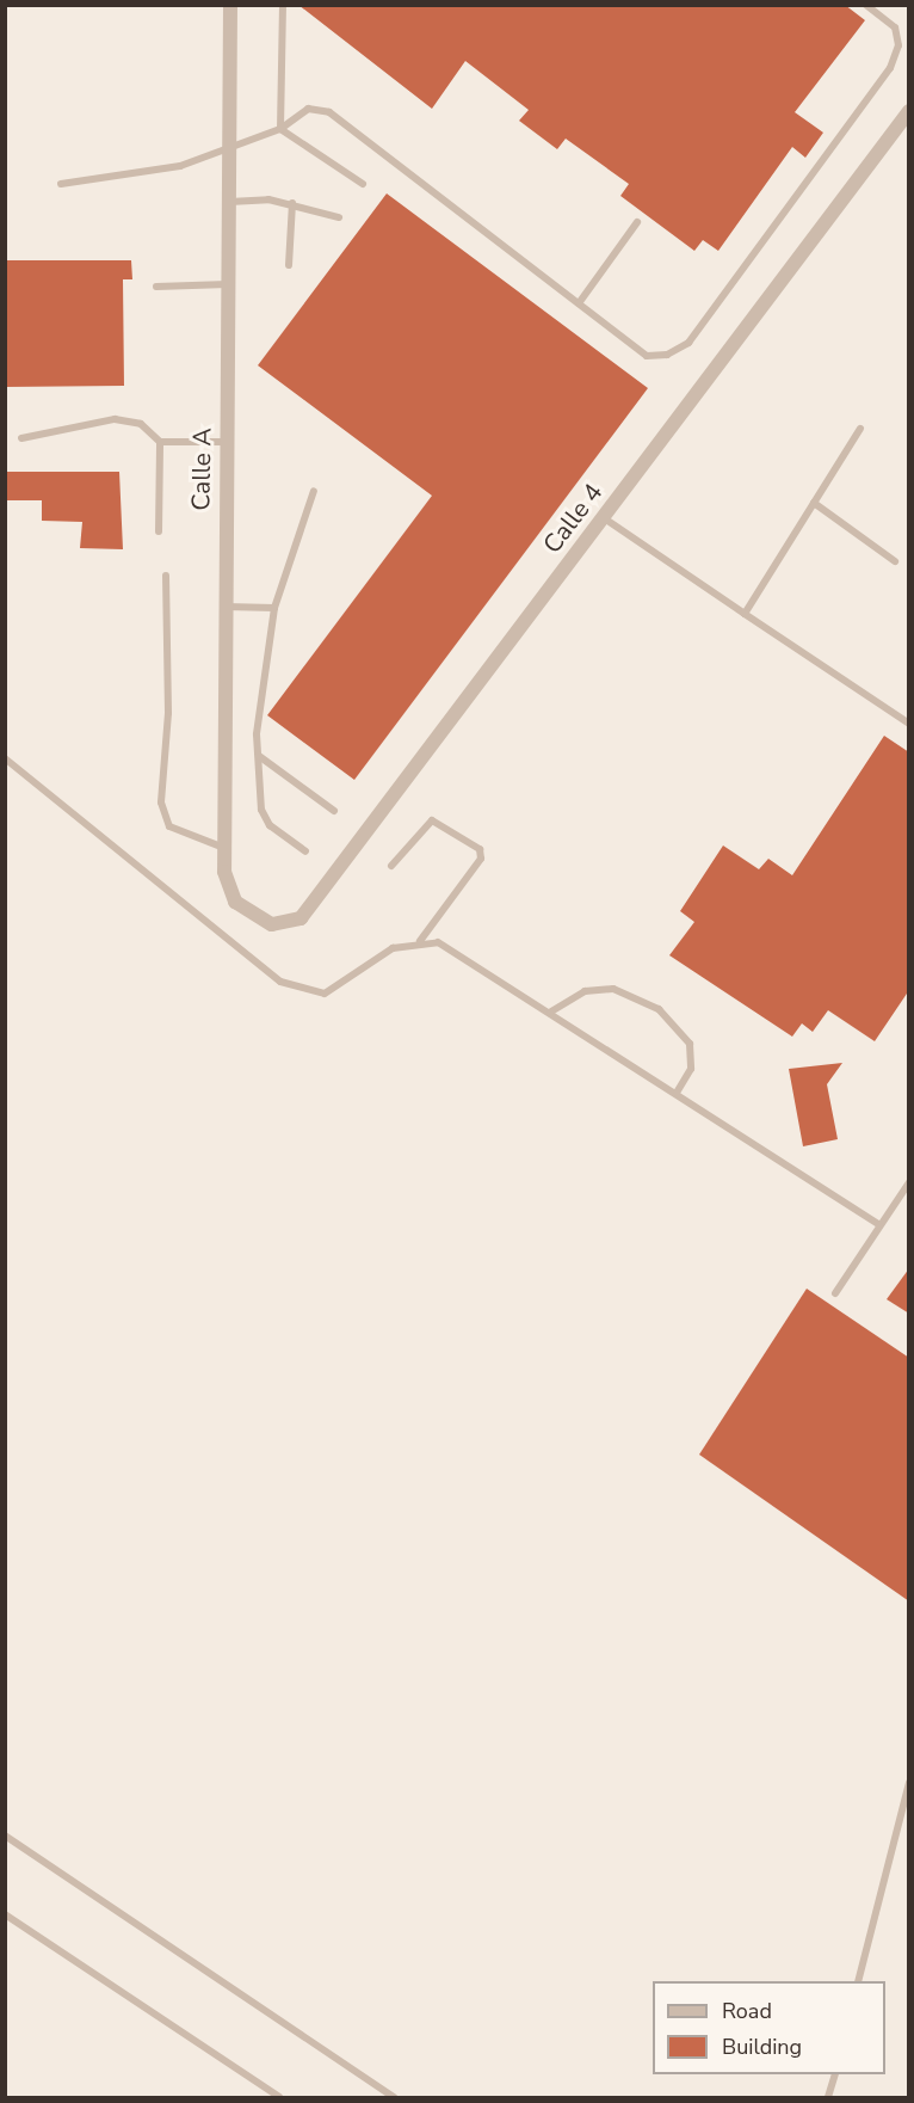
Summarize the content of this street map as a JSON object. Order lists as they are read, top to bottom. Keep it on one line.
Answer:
{"streets":{"street":["Calle A","Calle 4"]},"crossings":[["Calle A","Calle 4"]],"legend":["Road","Building"]}
